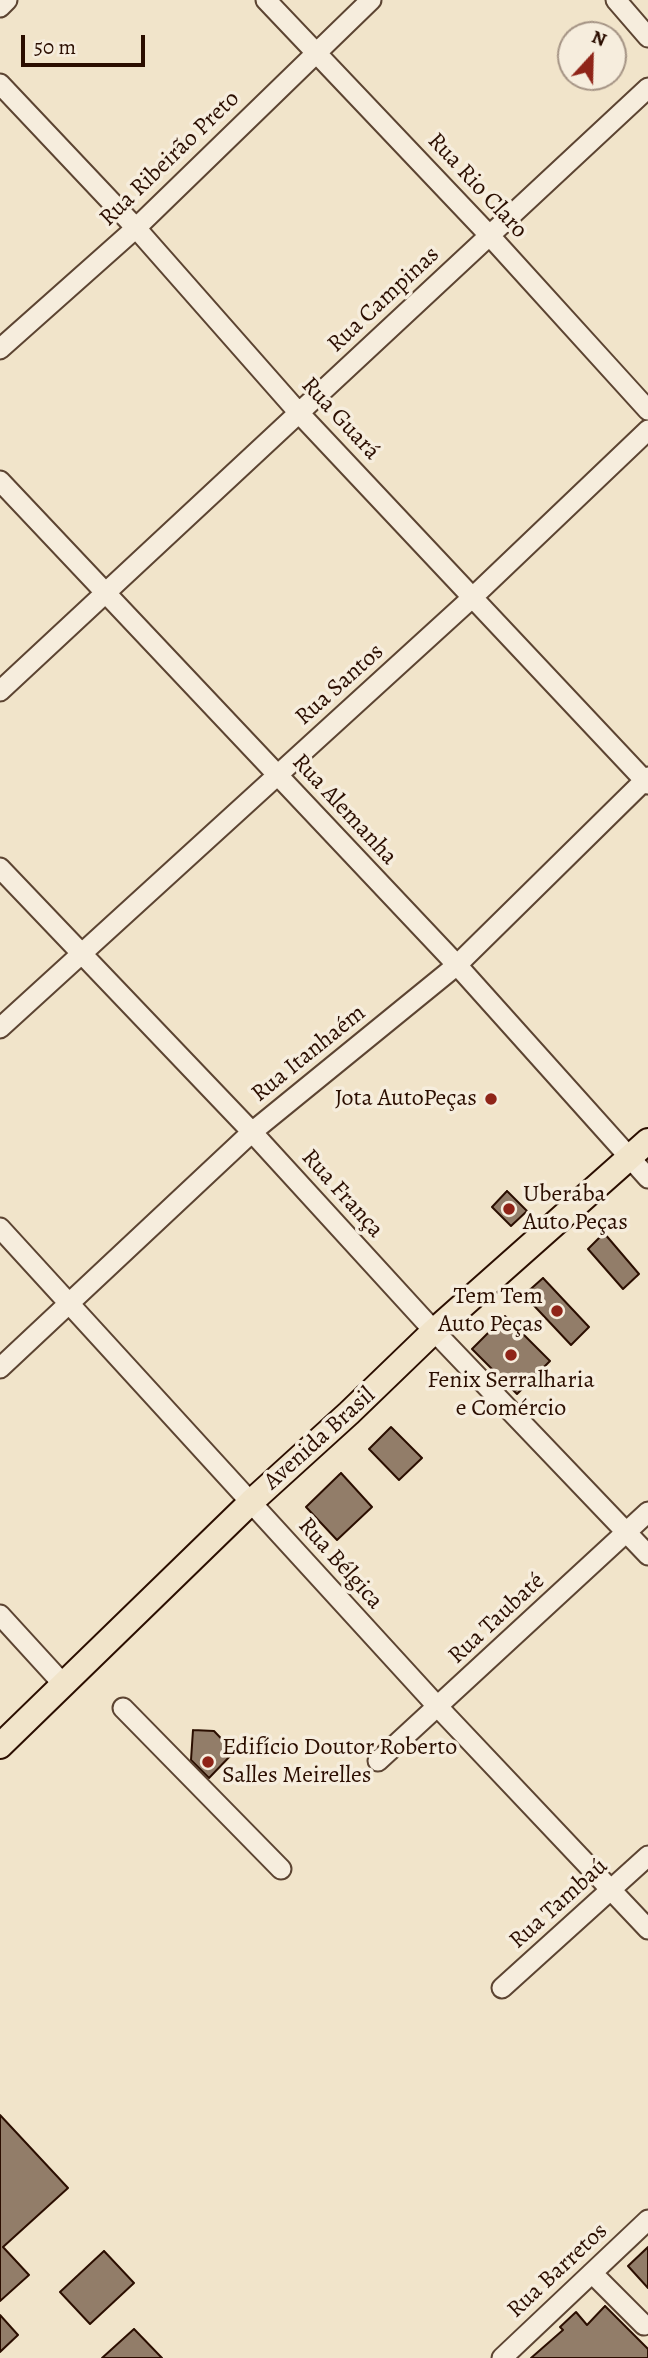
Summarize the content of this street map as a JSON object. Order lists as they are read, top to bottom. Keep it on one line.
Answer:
{"streets":{"main road":["Avenida Brasil"],"street":["Rua Ribeirão Preto","Rua Rio Claro","Rua Campinas","Rua Guará","Rua Santos","Rua Alemanha","Rua Itanhaém","Rua França","Rua Bélgica","Rua Taubaté","Rua Tambaú","Rua Barretos"]},"crossings":[["Rua Ribeirão Preto","Rua Rio Claro"],["Rua Ribeirão Preto","Rua Guará"],["Rua Rio Claro","Rua Campinas"],["Rua Campinas","Rua Guará"],["Rua Campinas","Rua Alemanha"],["Rua Guará","Rua Santos"],["Rua Guará","Rua Itanhaém"],["Rua Santos","Rua Alemanha"],["Rua Santos","Rua França"],["Rua Alemanha","Rua Itanhaém"],["Rua Alemanha","Avenida Brasil"],["Rua Itanhaém","Rua França"],["Rua Itanhaém","Rua Bélgica"],["Rua França","Avenida Brasil"],["Rua França","Rua Taubaté"],["Avenida Brasil","Rua Bélgica"],["Rua Bélgica","Rua Taubaté"],["Rua Bélgica","Rua Tambaú"]],"places":["Jota AutoPeças","Uberaba Auto Peças","Tem Tem Auto Peças","Fenix Serralharia e Comércio","Edifício Doutor Roberto Salles Meirelles"],"scale_bar":"50 m","north":"top"}
